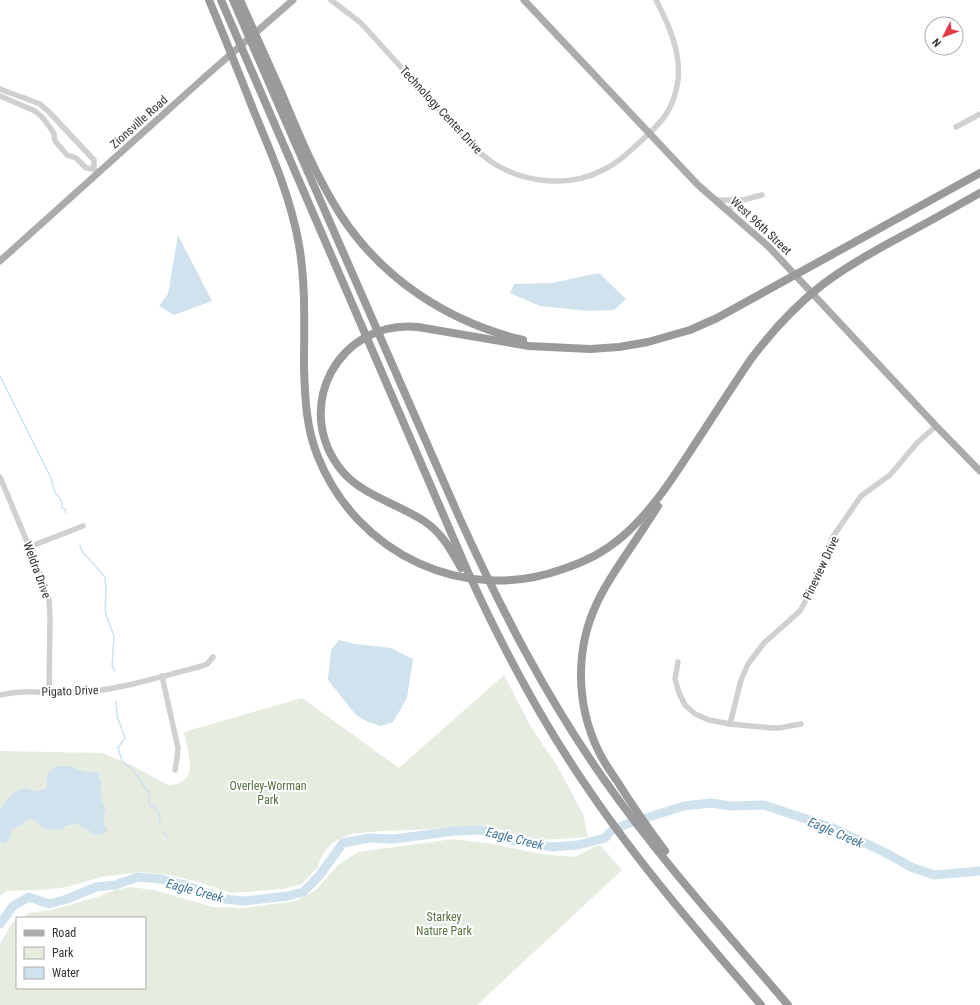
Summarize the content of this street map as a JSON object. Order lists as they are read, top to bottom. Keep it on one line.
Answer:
{"streets":{"main road":["Zionsville Road","West 96th Street"],"street":["Technology Center Drive","Pineview Drive","Weldra Drive","Pigato Drive"]},"crossings":[["Technology Center Drive","West 96th Street"],["West 96th Street","Pineview Drive"],["Weldra Drive","Pigato Drive"]],"water":["Eagle Creek"],"parks":["Overley-Worman Park","Starkey Nature Park"],"legend":["Road","Park","Water"],"north":"bottom left"}
